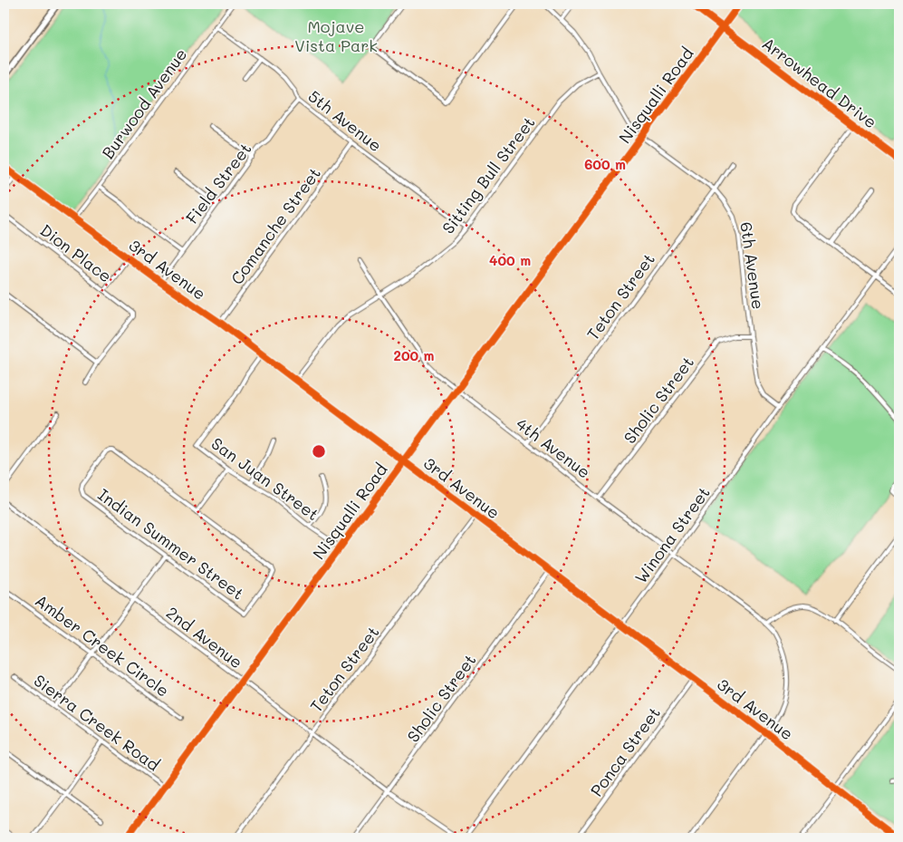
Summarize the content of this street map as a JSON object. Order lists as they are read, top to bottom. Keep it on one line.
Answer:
{"streets":{"main road":["Arrowhead Drive","Nisqualli Road"],"street":["Burwood Avenue","5th Avenue","Sitting Bull Street","Field Street","Comanche Street","Dion Place","6th Avenue","3rd Avenue","Teton Street","Sholic Street","4th Avenue","San Juan Street","Winona Street","Indian Summer Street","2nd Avenue","Amber Creek Circle","Sierra Creek Road","Ponca Street"]},"crossings":[["Arrowhead Drive","Nisqualli Road"],["Nisqualli Road","6th Avenue"],["Nisqualli Road","3rd Avenue"],["Nisqualli Road","4th Avenue"],["Nisqualli Road","San Juan Street"],["Nisqualli Road","2nd Avenue"],["Nisqualli Road","Sierra Creek Road"],["Burwood Avenue","5th Avenue"],["Burwood Avenue","3rd Avenue"],["5th Avenue","Sitting Bull Street"],["5th Avenue","Field Street"],["5th Avenue","Comanche Street"],["Sitting Bull Street","6th Avenue"],["Sitting Bull Street","3rd Avenue"],["Sitting Bull Street","4th Avenue"],["Field Street","3rd Avenue"],["Comanche Street","3rd Avenue"],["6th Avenue","Teton Street"],["6th Avenue","Sholic Street"],["6th Avenue","Winona Street"],["3rd Avenue","Teton Street"],["3rd Avenue","Sholic Street"],["3rd Avenue","4th Avenue"],["3rd Avenue","San Juan Street"],["3rd Avenue","Winona Street"],["3rd Avenue","Ponca Street"],["Teton Street","4th Avenue"],["Teton Street","2nd Avenue"],["Sholic Street","4th Avenue"],["Sholic Street","2nd Avenue"],["4th Avenue","Winona Street"]],"parks":["Mojave Vista Park"],"rings":["600 m","400 m","200 m"]}
